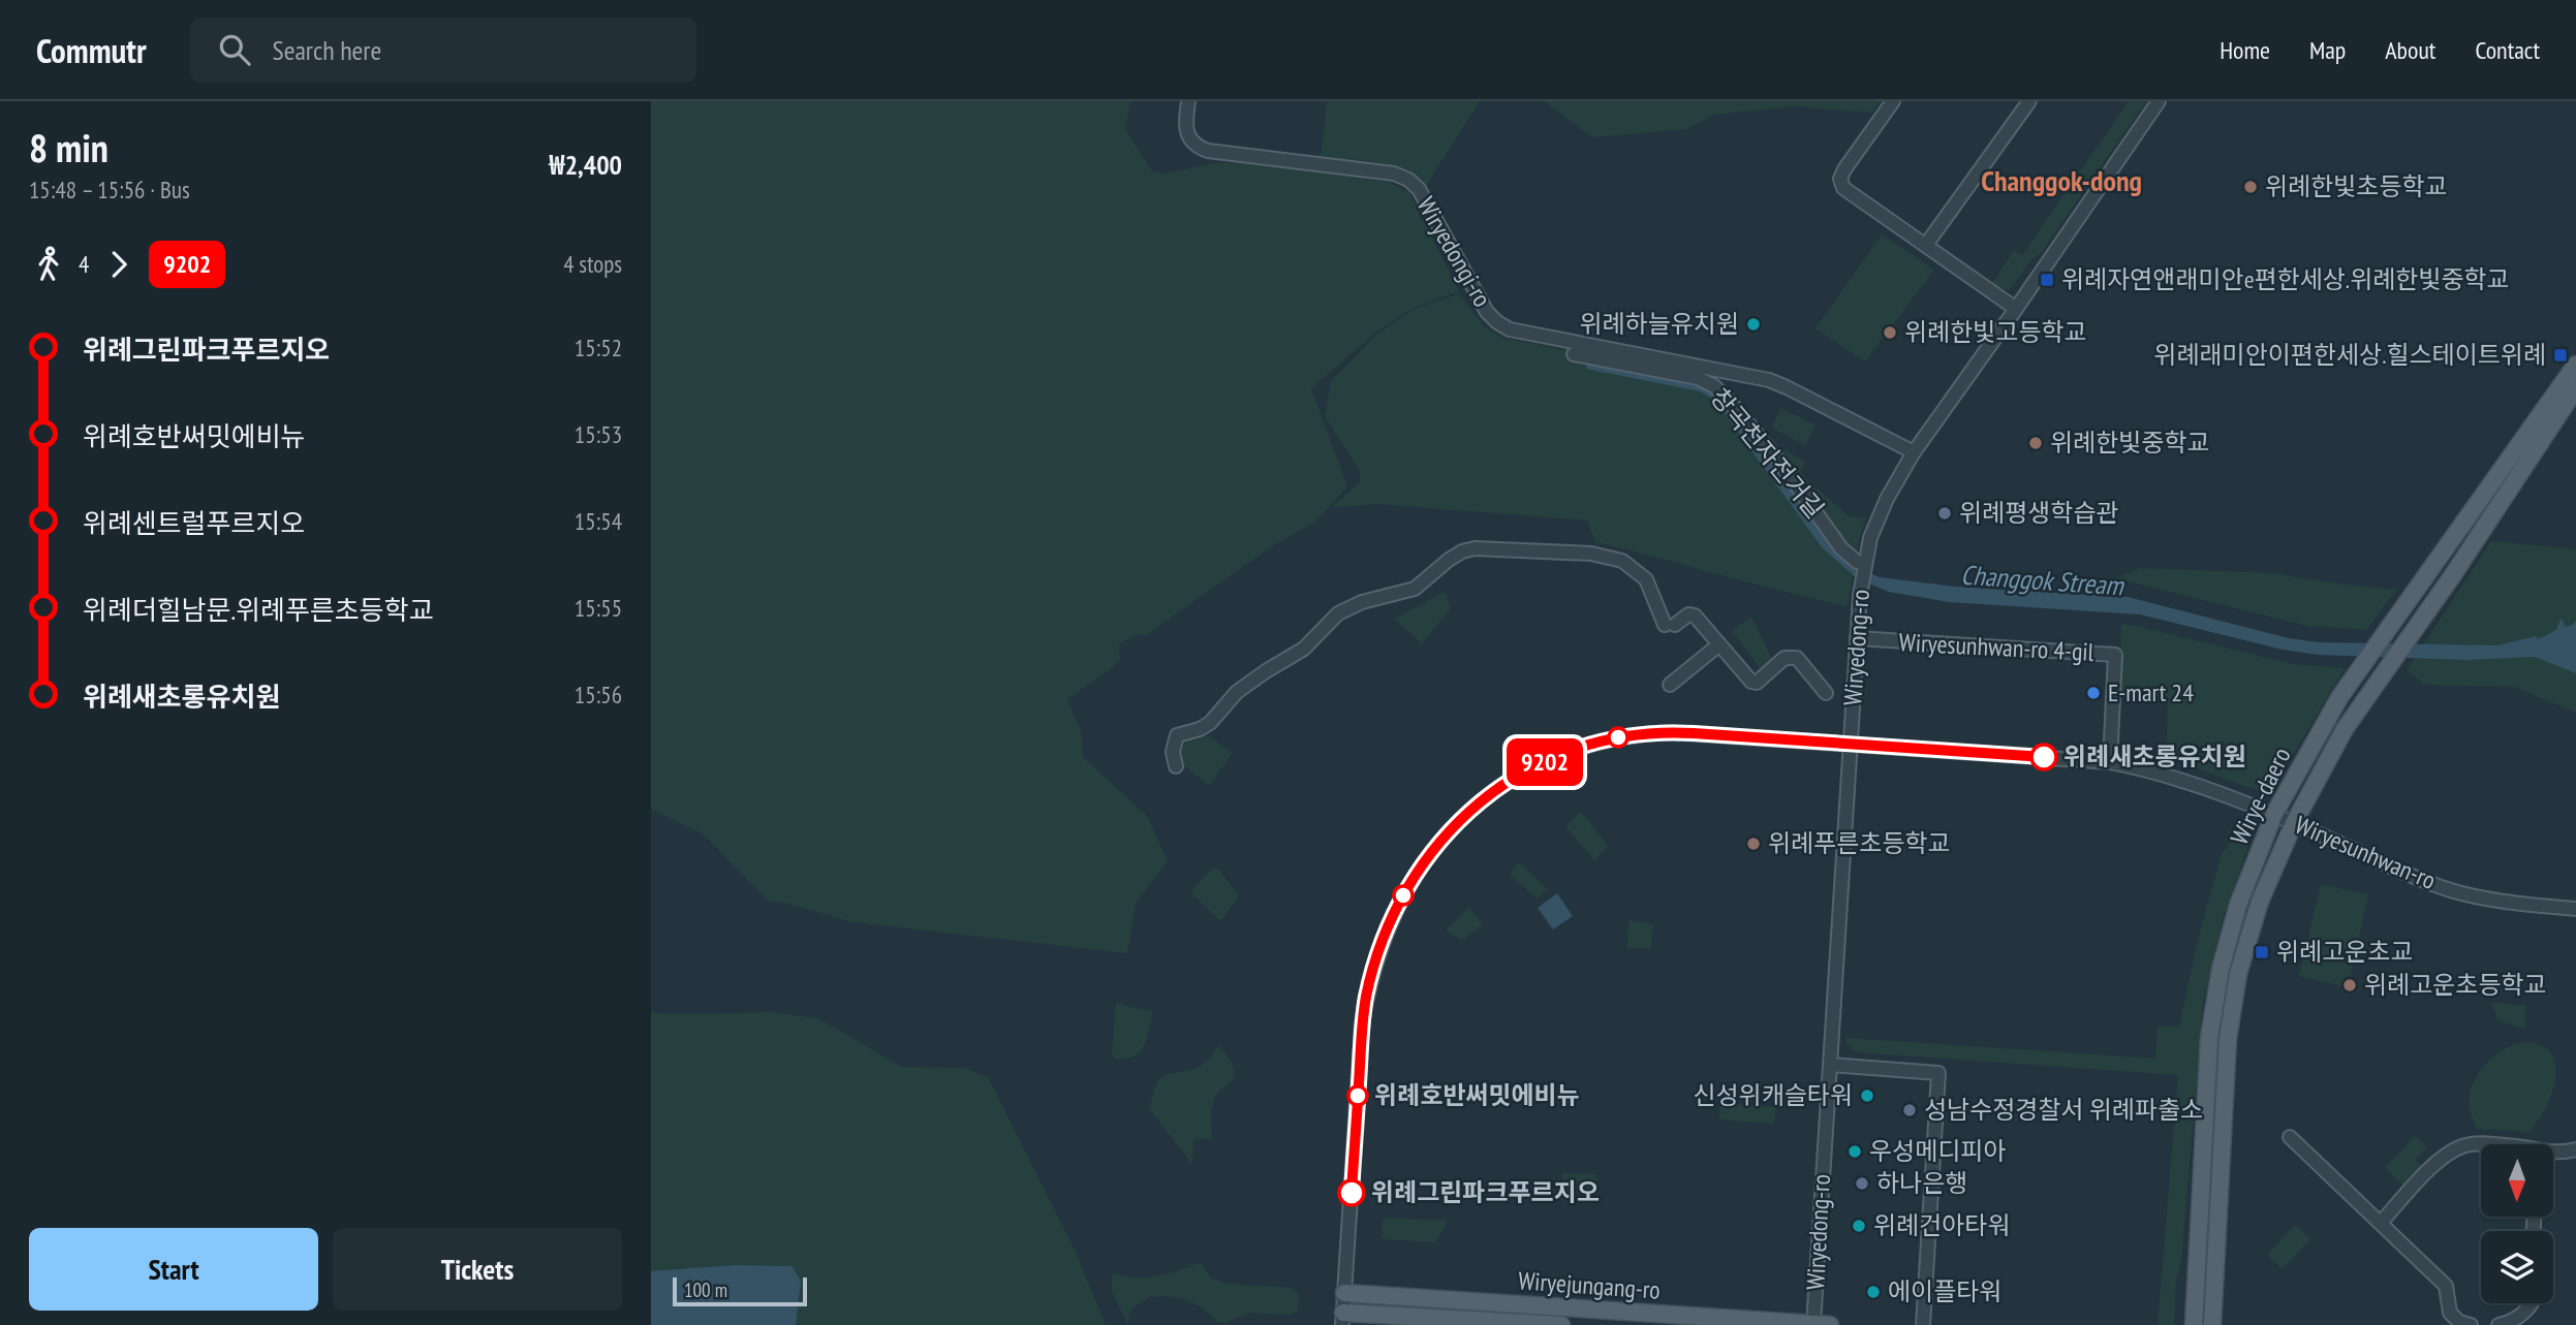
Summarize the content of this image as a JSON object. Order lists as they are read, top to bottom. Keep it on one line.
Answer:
{"streets":{"main road":["Wirye-daero","Wiryejungang-ro"],"street":["Wiryedongi-ro","창곡천자전거길","Wiryedong-ro","Wiryesunhwan-ro 4-gil","Wiryesunhwan-ro"]},"crossings":[["Wiryedongi-ro","Wiryedong-ro"],["Wiryedong-ro","Wiryesunhwan-ro 4-gil"],["Wiryedong-ro","Wiryesunhwan-ro"],["Wiryedong-ro","Wiryejungang-ro"],["Wiryesunhwan-ro 4-gil","Wiryesunhwan-ro"],["Wirye-daero","Wiryesunhwan-ro"],["Wiryesunhwan-ro","Wiryejungang-ro"]],"districts":["Changgok-dong"],"water":["Changgok Stream"],"places":{"other":["위례한빛초등학교","위례하늘유치원","위례한빛고등학교","위례한빛중학교","위례평생학습관","E-mart 24","위례새초롱유치원","위례푸른초등학교","위례고운초등학교","위례호반써밋에비뉴","신성위캐슬타워","성남수정경찰서 위례파출소","우성메디피아","하나은행","위례그린파크푸르지오","위례건아타워","에이플타워"],"transit":["위례자연앤래미안e편한세상.위례한빛중학교","위례래미안이편한세상.힐스테이트위례","위례고운초교"]},"lines":["bus line 9202"],"scale_bar":"100 m","north":"bottom","page":{"header":"Commutr","search":"Search here","nav":["Home","Map","About","Contact"],"heading":["8 min","15:48 – 15:56 · Bus","₩2,400"],"on_map":"9202","legs":["4","9202","4 stops"],"list":[{"name":"위례그린파크푸르지오","value":"15:52"},{"name":"위례호반써밋에비뉴","value":"15:53"},{"name":"위례센트럴푸르지오","value":"15:54"},{"name":"위례더힐남문.위례푸른초등학교","value":"15:55"},{"name":"위례새초롱유치원","value":"15:56"}],"buttons":["Start","Tickets"],"scale":"100 m"}}
